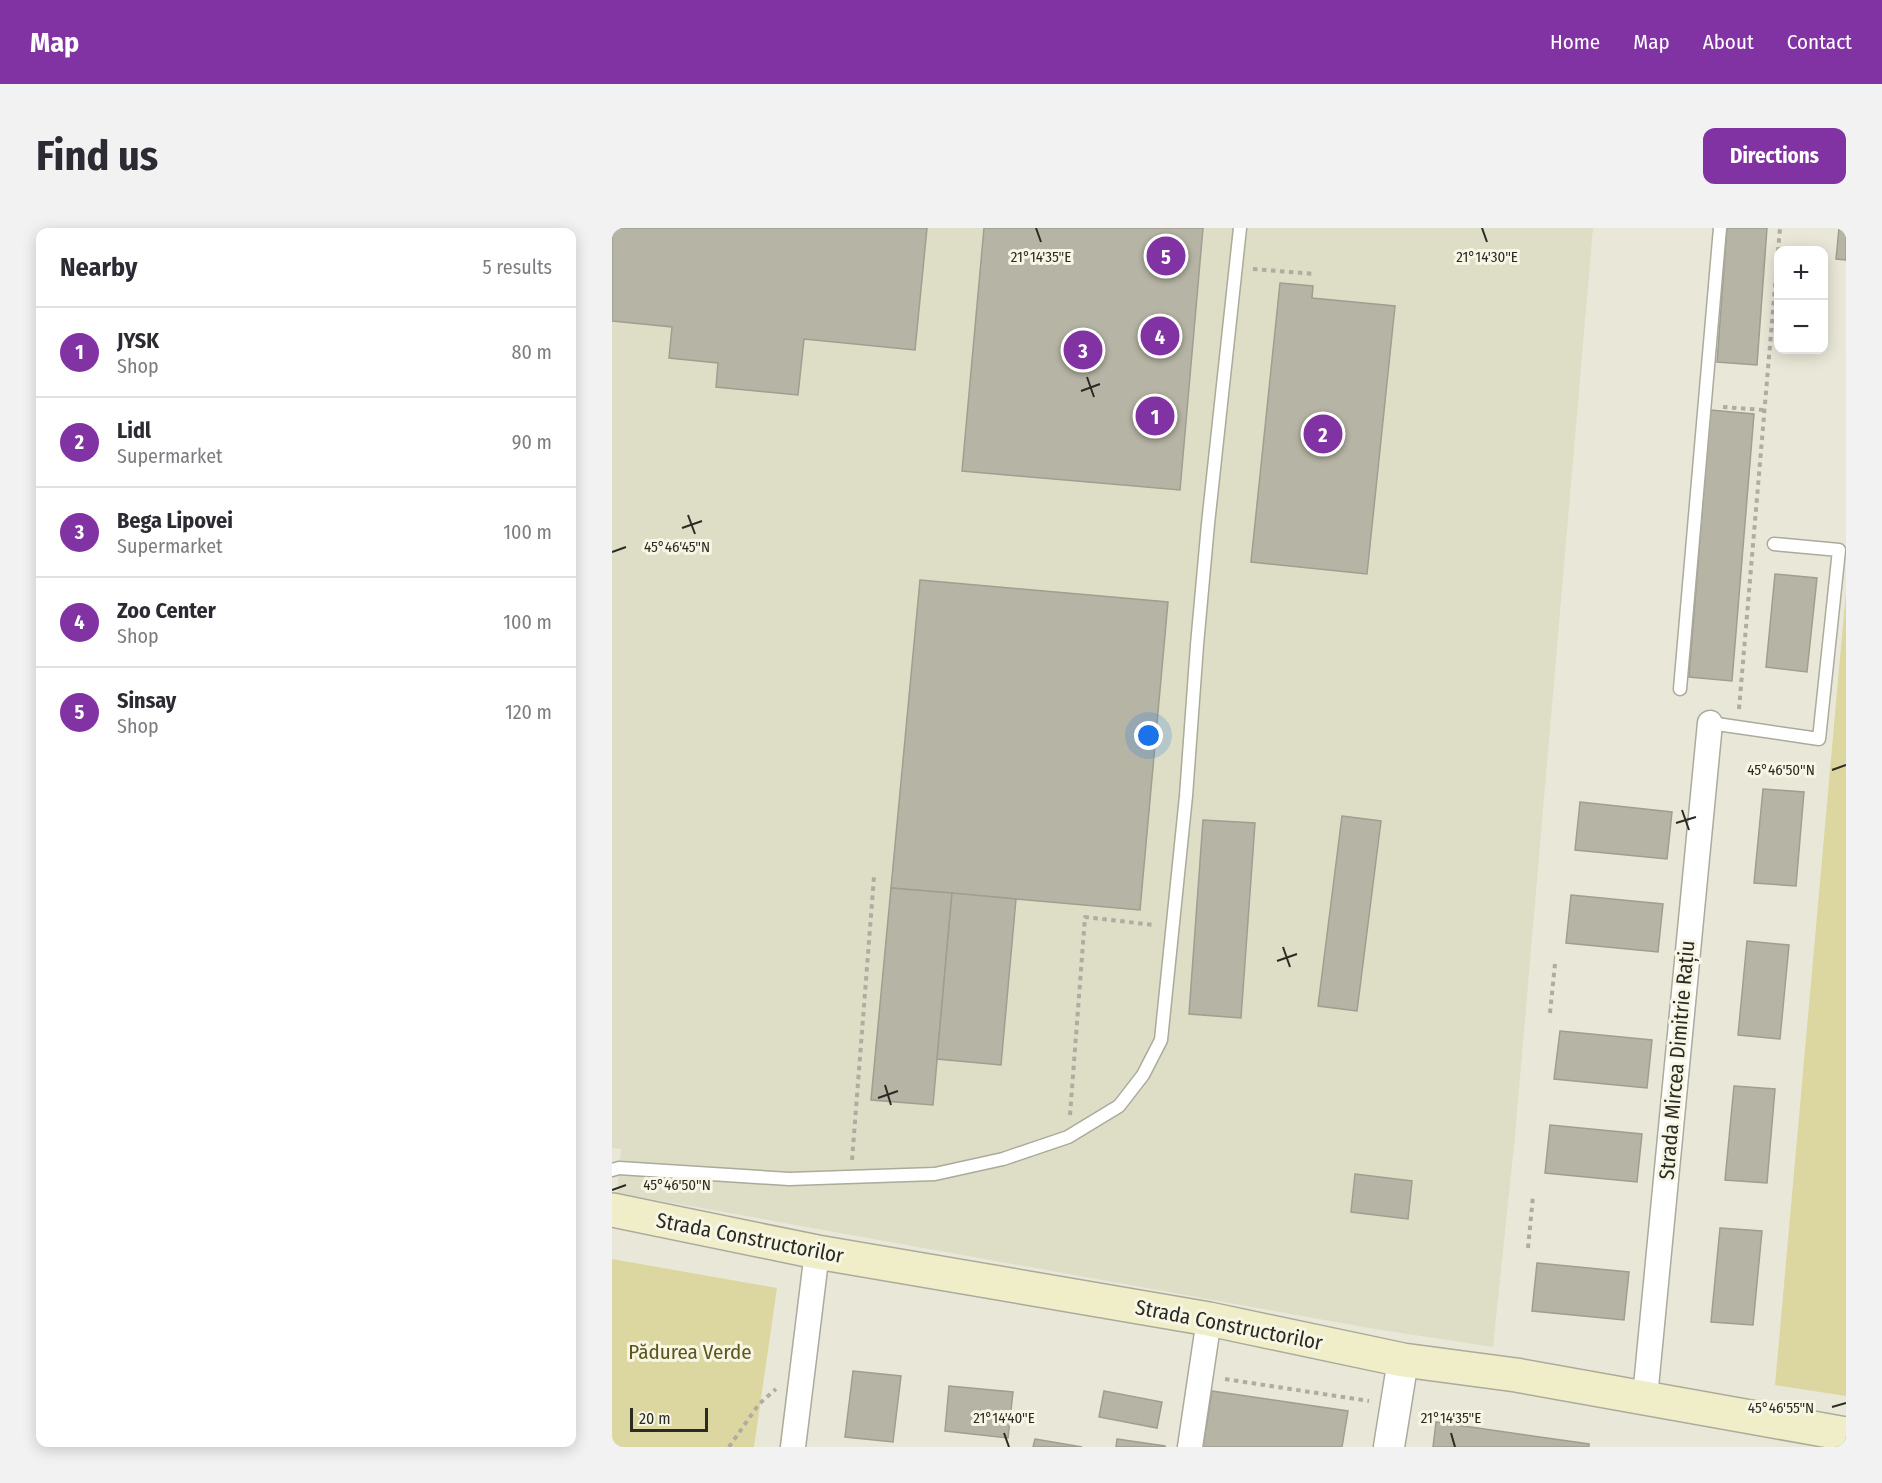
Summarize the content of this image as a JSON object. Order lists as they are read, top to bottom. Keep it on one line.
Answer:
{"streets":{"main road":["Strada Constructorilor"],"street":["Strada Mircea Dimitrie Rațiu"]},"crossings":[["Strada Mircea Dimitrie Rațiu","Strada Constructorilor"]],"parks":["Pădurea Verde"],"scale_bar":"20 m","page":{"header":"Map","nav":["Home","Map","About","Contact"],"buttons":"Directions","title":"Find us","heading":["Nearby","5 results"],"pins":["5","4","3","1","2"],"map_buttons":["+","−"],"list":[{"mark":"1","name":"JYSK","note":"Shop","value":"80 m"},{"mark":"2","name":"Lidl","note":"Supermarket","value":"90 m"},{"mark":"3","name":"Bega Lipovei","note":"Supermarket","value":"100 m"},{"mark":"4","name":"Zoo Center","note":"Shop","value":"100 m"},{"mark":"5","name":"Sinsay","note":"Shop","value":"120 m"}],"scale":"20 m"},"coordinates":["21°14'35\"E","21°14'30\"E","45°46'45\"N","45°46'50\"N","45°46'55\"N","21°14'40\"E"]}
